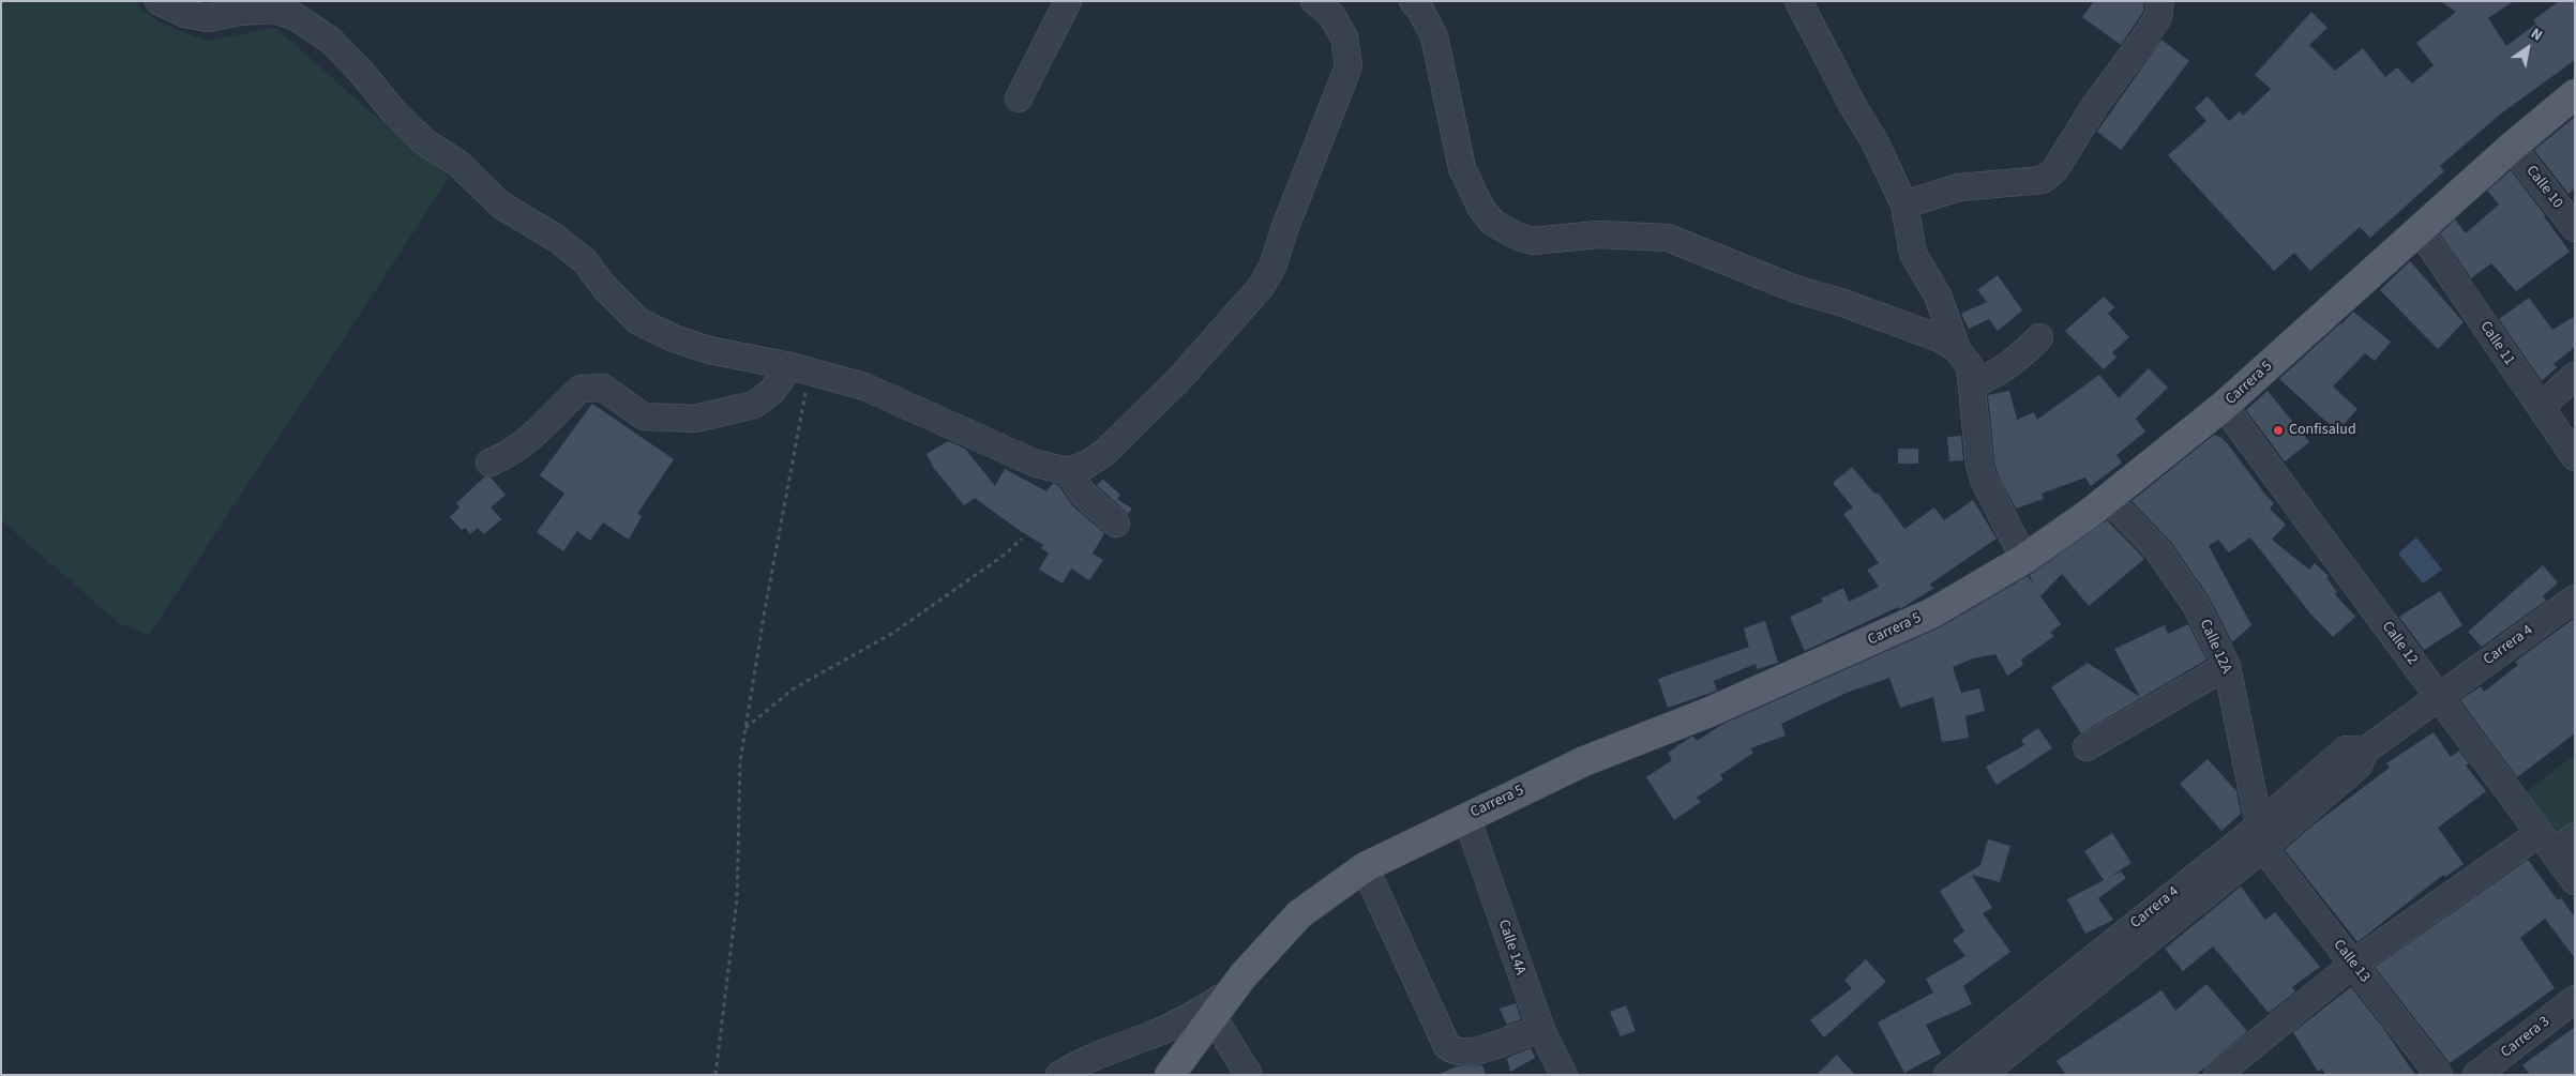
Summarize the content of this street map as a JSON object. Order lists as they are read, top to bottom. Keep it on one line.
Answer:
{"streets":{"main road":["Carrera 5"],"street":["Calle 10","Calle 11","Calle 12","Carrera 4","Calle 12A","Calle 14A","Calle 13","Carrera 3"]},"crossings":[["Calle 10","Carrera 5"],["Calle 11","Carrera 5"],["Carrera 5","Calle 12"],["Carrera 5","Calle 12A"],["Carrera 5","Calle 14A"],["Calle 12","Carrera 4"],["Carrera 4","Calle 12A"],["Carrera 4","Calle 13"],["Calle 12A","Calle 13"]],"places":["Confisalud"],"north":"top right"}
